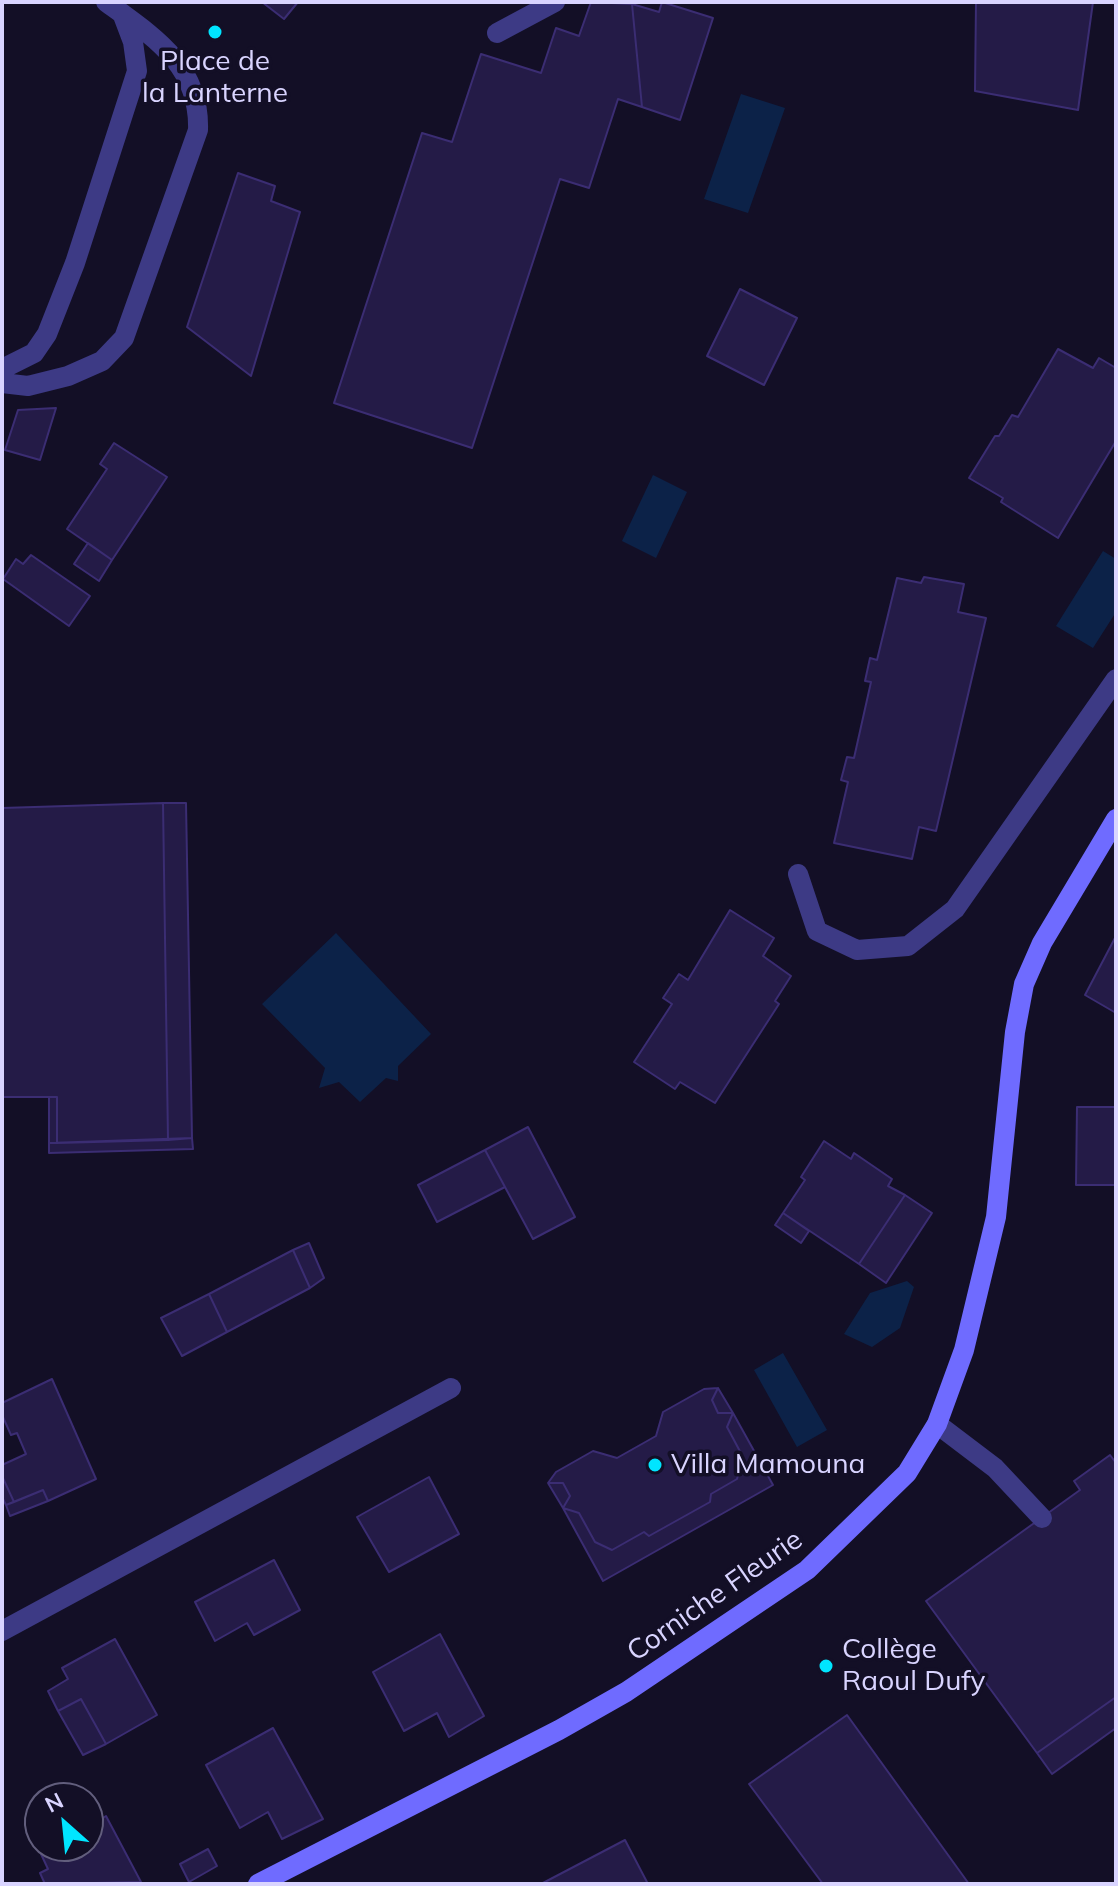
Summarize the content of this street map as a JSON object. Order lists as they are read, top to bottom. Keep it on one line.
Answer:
{"streets":{"main road":["Corniche Fleurie"]},"places":["Place de la Lanterne","Villa Mamouna","Collège Raoul Dufy"],"north":"top left"}
